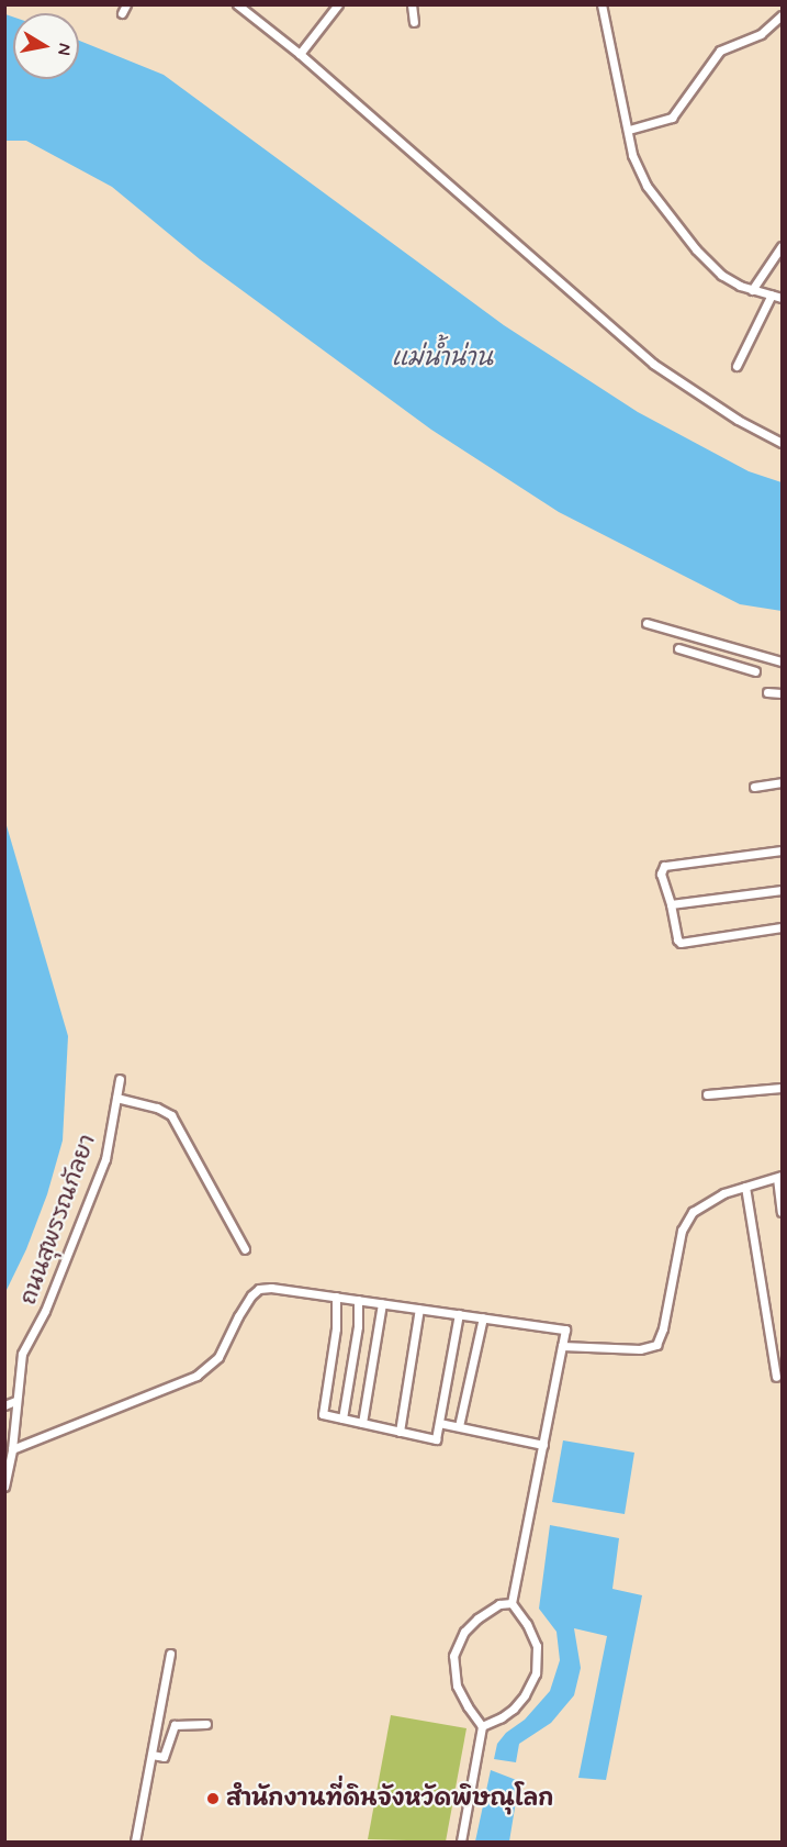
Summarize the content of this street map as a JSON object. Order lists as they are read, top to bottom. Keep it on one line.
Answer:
{"streets":{"street":["ถนนสุพรรณกัลยา"]},"water":["แม่น้ำน่าน"],"places":["สำนักงานที่ดินจังหวัดพิษณุโลก"],"north":"right"}
